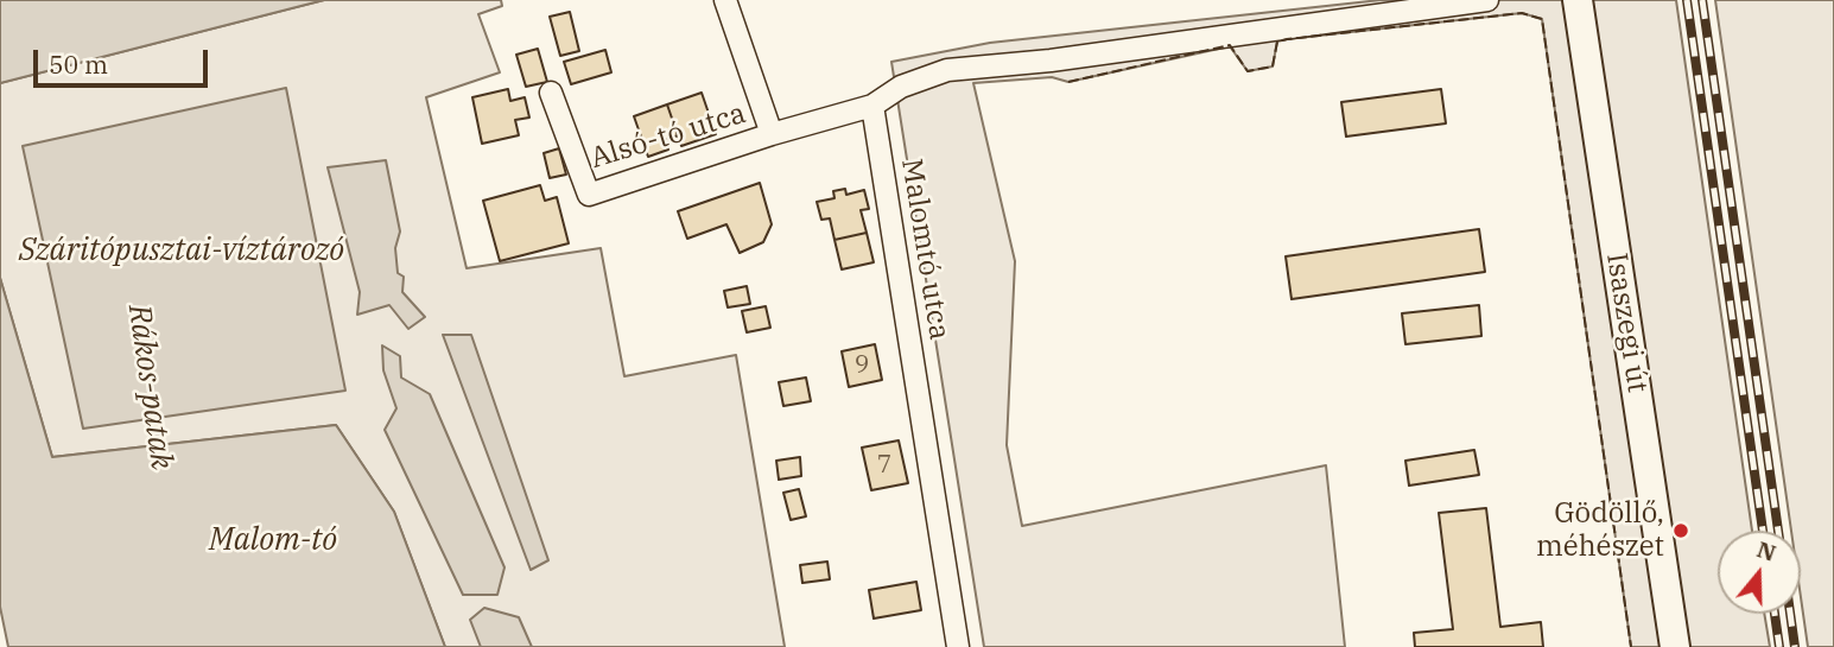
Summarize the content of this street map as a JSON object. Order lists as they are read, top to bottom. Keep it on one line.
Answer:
{"streets":{"main road":["Isaszegi út"],"street":["Alsó-tó utca","Malomtó utca"]},"water":["Száritópusztai-víztározó","Rákos-patak","Malom-tó"],"places":["Gödöllő, méhészet"],"house_numbers":["9","7"],"scale_bar":"50 m","north":"top"}
